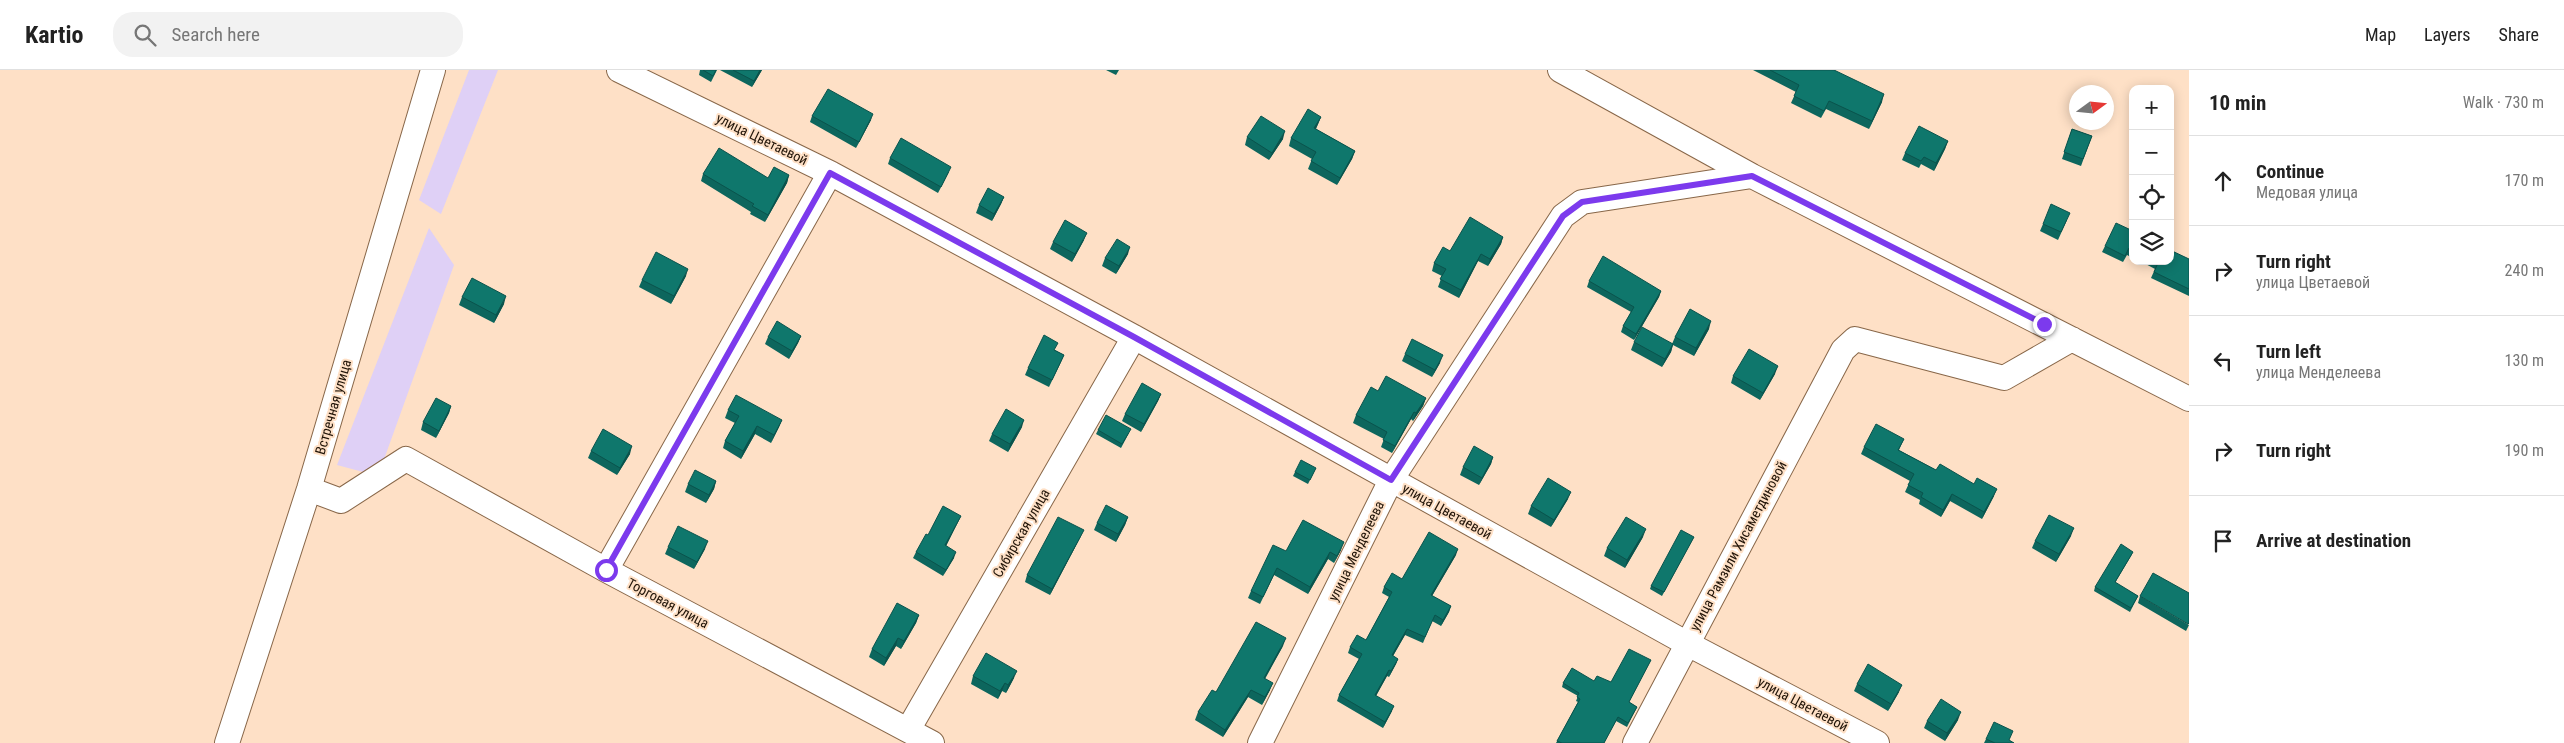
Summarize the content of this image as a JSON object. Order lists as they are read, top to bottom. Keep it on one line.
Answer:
{"streets":{"street":["улица Цветаевой","Встречная улица","Сибирская улица","улица Рамзили Хисаметдиновой","улица Менделеева","Торговая улица"]},"crossings":[["улица Цветаевой","Сибирская улица"],["улица Цветаевой","улица Рамзили Хисаметдиновой"],["улица Цветаевой","улица Менделеева"],["Встречная улица","Торговая улица"],["Сибирская улица","Торговая улица"]],"north":"right","page":{"header":"Kartio","search":"Search here","nav":["Map","Layers","Share"],"heading":["10 min","Walk · 730 m"],"map_buttons":["+","−"],"list":[["Continue","Медовая улица","170 m"],["Turn right","улица Цветаевой","240 m"],["Turn left","улица Менделеева","130 m"],["Turn right","190 m"],"Arrive at destination"]}}
